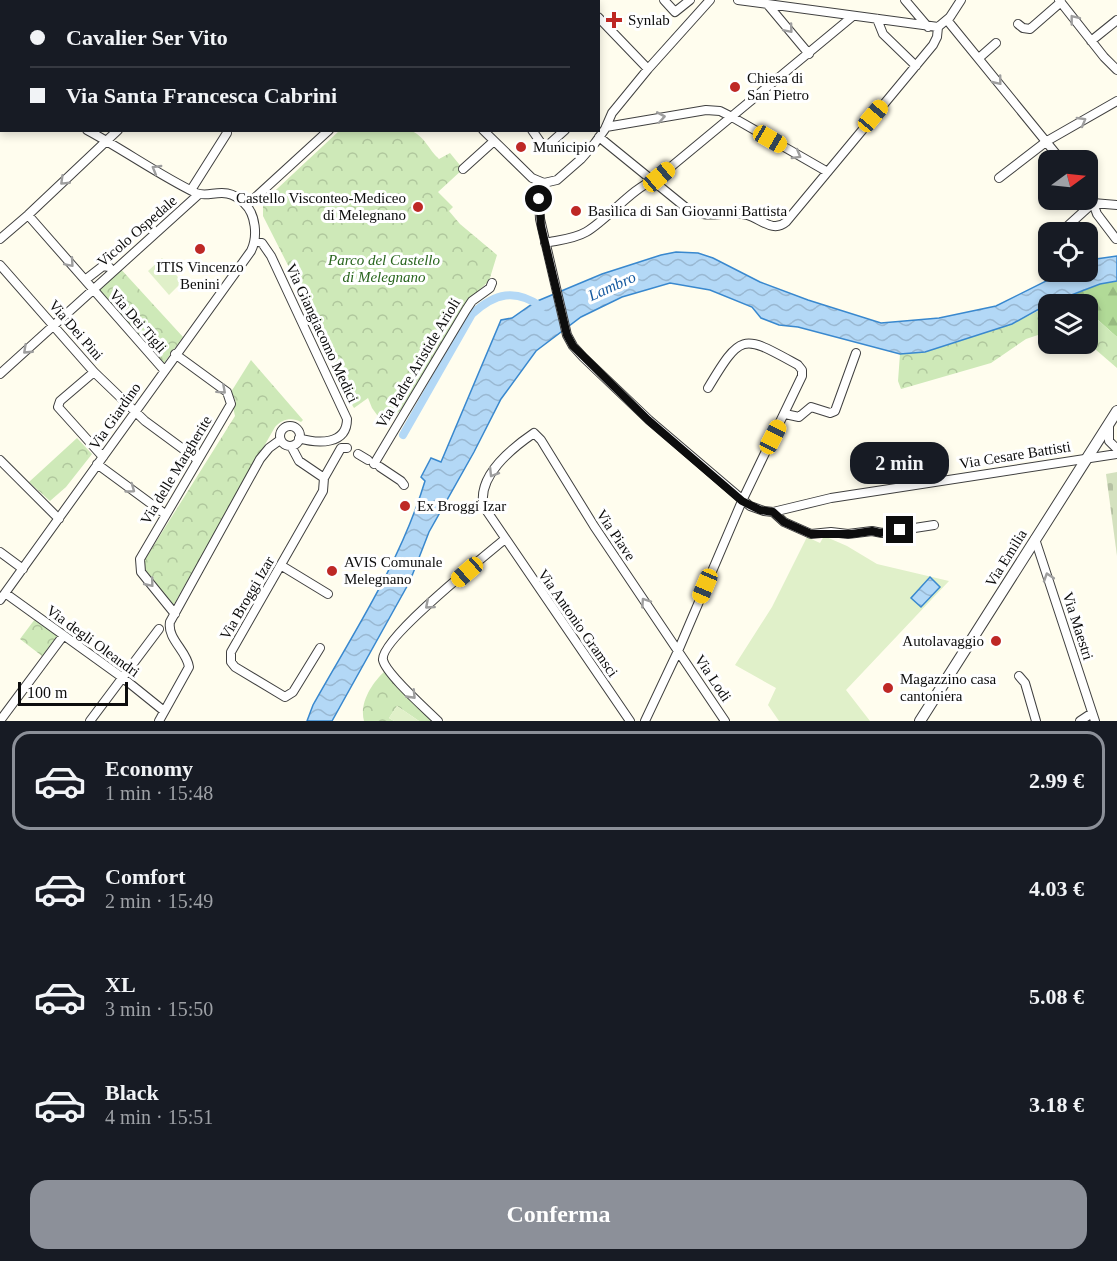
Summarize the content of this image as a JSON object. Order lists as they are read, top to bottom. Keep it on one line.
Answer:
{"streets":{"street":["Vicolo Ospedale","Via Dei Tigli","Via Dei Pini","Via Giangiacomo Medici","Via Padre Aristide Arioli","Via Giardino","Via Cesare Battisti","Via delle Margherite","Via Piave","Via Emilia","Via Broggi Izar","Via Antonio Gramsci","Via Maestri","Via degli Oleandri","Via Lodi"]},"crossings":[["Vicolo Ospedale","Via Dei Tigli"],["Vicolo Ospedale","Via Dei Pini"],["Via Dei Tigli","Via Giardino"],["Via Dei Pini","Via Giardino"],["Via Dei Pini","Via delle Margherite"],["Via Giangiacomo Medici","Via Giardino"],["Via Giardino","Via delle Margherite"],["Via Giardino","Via degli Oleandri"],["Via Cesare Battisti","Via Emilia"],["Via Piave","Via Antonio Gramsci"],["Via Piave","Via Lodi"],["Via Emilia","Via Maestri"]],"one_way":["Via Piave","Via Maestri"],"water":["Lambro"],"parks":["Parco del Castello di Melegnano"],"places":{"health":["Synlab"],"other":["Chiesa di San Pietro","Municipio","Castello Visconteo-Mediceo di Melegnano","Basilica di San Giovanni Battista","ITIS Vincenzo Benini","Ex Broggi Izar","AVIS Comunale Melegnano","Autolavaggio","Magazzino casa cantoniera"]},"scale_bar":"100 m","north":"right","page":{"banner":["Cavalier Ser Vito","Via Santa Francesca Cabrini"],"bubble":"2 min","scale":"100 m","list":[{"name":"Economy","note":"1 min · 15:48","value":"2.99 €"},{"name":"Comfort","note":"2 min · 15:49","value":"4.03 €"},{"name":"XL","note":"3 min · 15:50","value":"5.08 €"},{"name":"Black","note":"4 min · 15:51","value":"3.18 €"}],"buttons":"Conferma"}}
